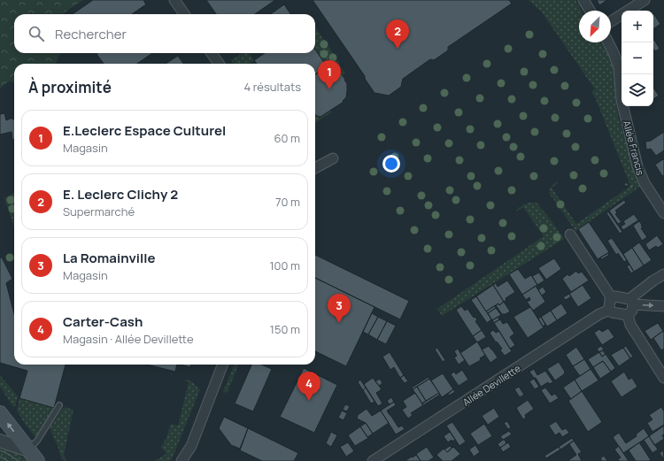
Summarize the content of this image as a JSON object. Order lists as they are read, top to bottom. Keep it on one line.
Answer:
{"streets":{"street":["Allée Francis","Allée Devillette"]},"north":"bottom left","page":{"map_buttons":["+","−"],"search":"Rechercher","pins":["2","1","3","4"],"heading":["À proximité","4 résultats"],"list":[{"mark":"1","name":"E.Leclerc Espace Culturel","note":"Magasin","value":"60 m"},{"mark":"2","name":"E. Leclerc Clichy 2","note":"Supermarché","value":"70 m"},{"mark":"3","name":"La Romainville","note":"Magasin","value":"100 m"},{"mark":"4","name":"Carter-Cash","note":"Magasin · Allée Devillette","value":"150 m"}]}}
